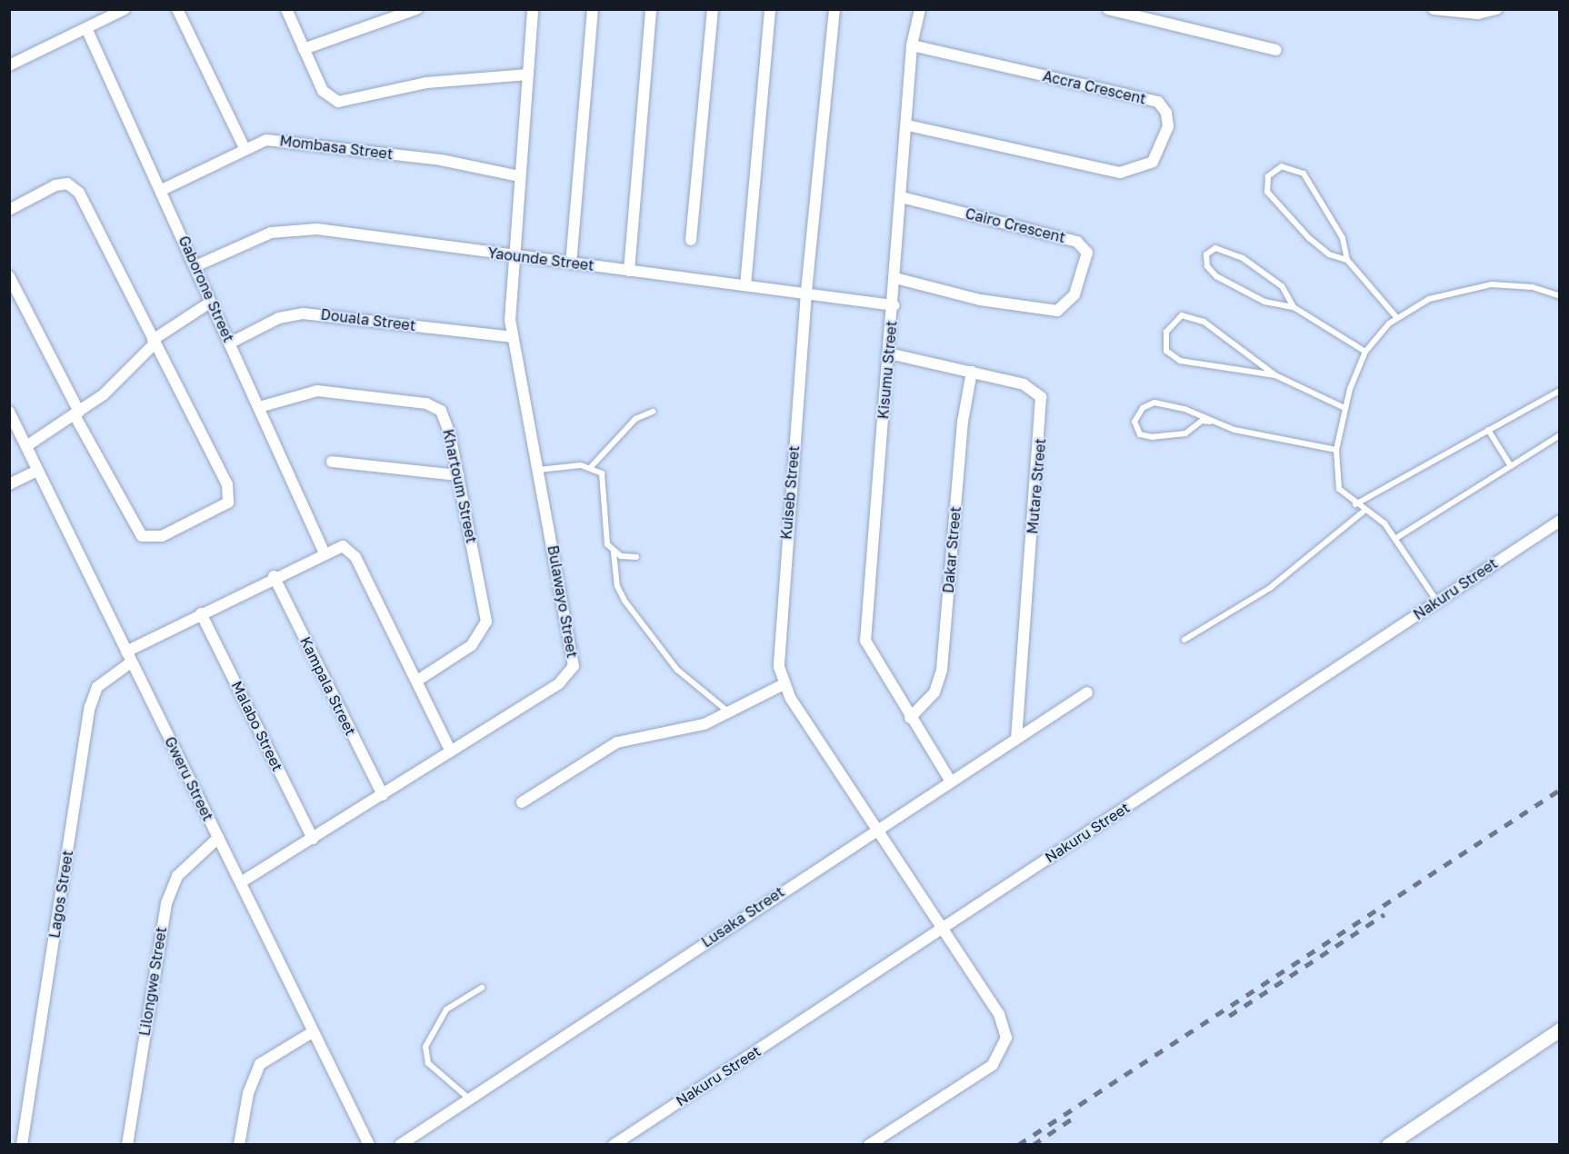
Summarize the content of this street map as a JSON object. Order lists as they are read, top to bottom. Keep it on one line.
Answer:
{"streets":{"street":["Accra Crescent","Mombasa Street","Cairo Crescent","Yaounde Street","Gaborone Street","Douala Street","Kisumu Street","Khartoum Street","Mutare Street","Kuiseb Street","Dakar Street","Nakuru Street","Bulawayo Street","Kampala Street","Malabo Street","Gweru Street","Lagos Street","Lusaka Street","Lilongwe Street"]},"crossings":[["Accra Crescent","Kisumu Street"],["Mombasa Street","Gaborone Street"],["Mombasa Street","Bulawayo Street"],["Cairo Crescent","Kisumu Street"],["Yaounde Street","Gaborone Street"],["Yaounde Street","Kisumu Street"],["Yaounde Street","Kuiseb Street"],["Yaounde Street","Bulawayo Street"],["Gaborone Street","Douala Street"],["Gaborone Street","Khartoum Street"],["Gaborone Street","Lagos Street"],["Douala Street","Bulawayo Street"],["Kisumu Street","Mutare Street"],["Kisumu Street","Dakar Street"],["Kisumu Street","Lusaka Street"],["Mutare Street","Dakar Street"],["Mutare Street","Lusaka Street"],["Kuiseb Street","Nakuru Street"],["Kuiseb Street","Lusaka Street"],["Bulawayo Street","Kampala Street"],["Bulawayo Street","Malabo Street"],["Bulawayo Street","Gweru Street"],["Kampala Street","Lagos Street"],["Malabo Street","Lagos Street"],["Gweru Street","Lagos Street"],["Gweru Street","Lilongwe Street"]]}
